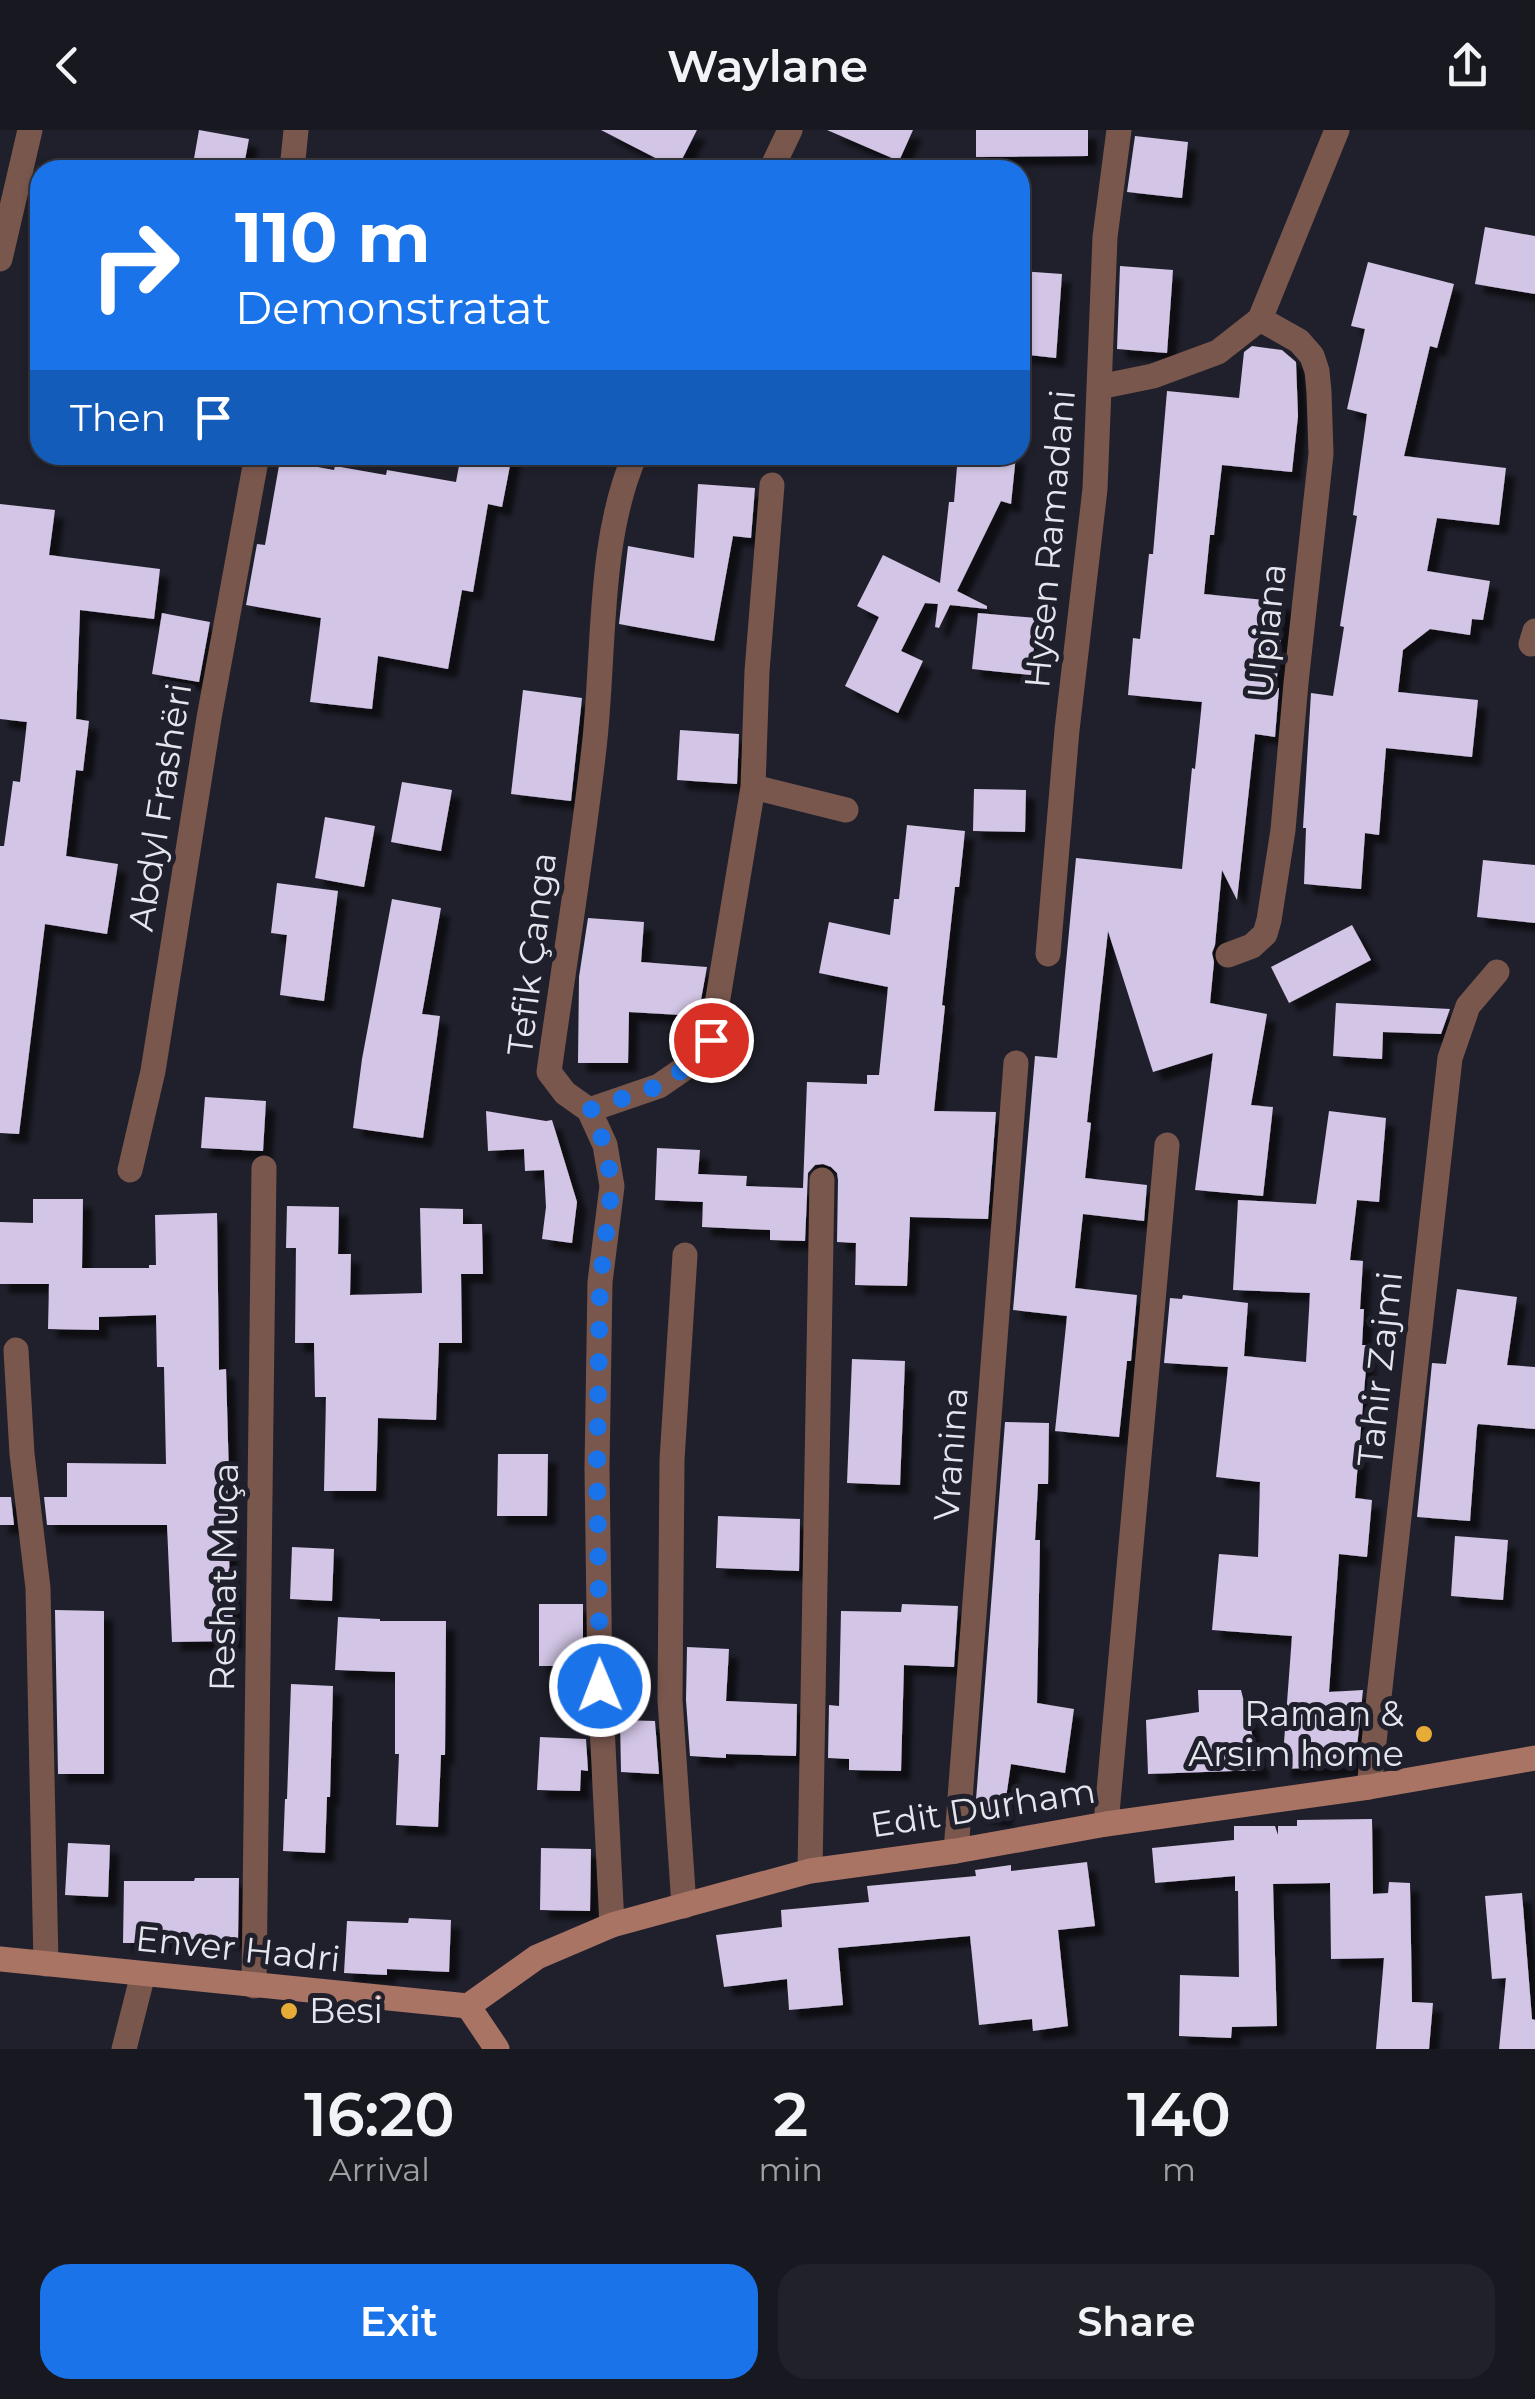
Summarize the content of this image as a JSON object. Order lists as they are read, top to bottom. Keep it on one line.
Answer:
{"streets":{"street":["Hysen Ramadani","Ulpiana","Abdyl Frashëri","Tefik Çanga","Tahir Zajmi","Vranina","Reshat Muça","Edit Durham","Enver Hadri"]},"crossings":[["Tefik Çanga","Edit Durham"],["Tahir Zajmi","Edit Durham"],["Vranina","Edit Durham"],["Reshat Muça","Enver Hadri"],["Edit Durham","Enver Hadri"]],"places":["Raman & Arsim home","Besi"],"page":{"header":"Waylane","turn":["110 m","Demonstratat"],"then":"Then","eta":["16:20","Arrival","2","min","140","m"],"buttons":["Exit","Share"]}}
